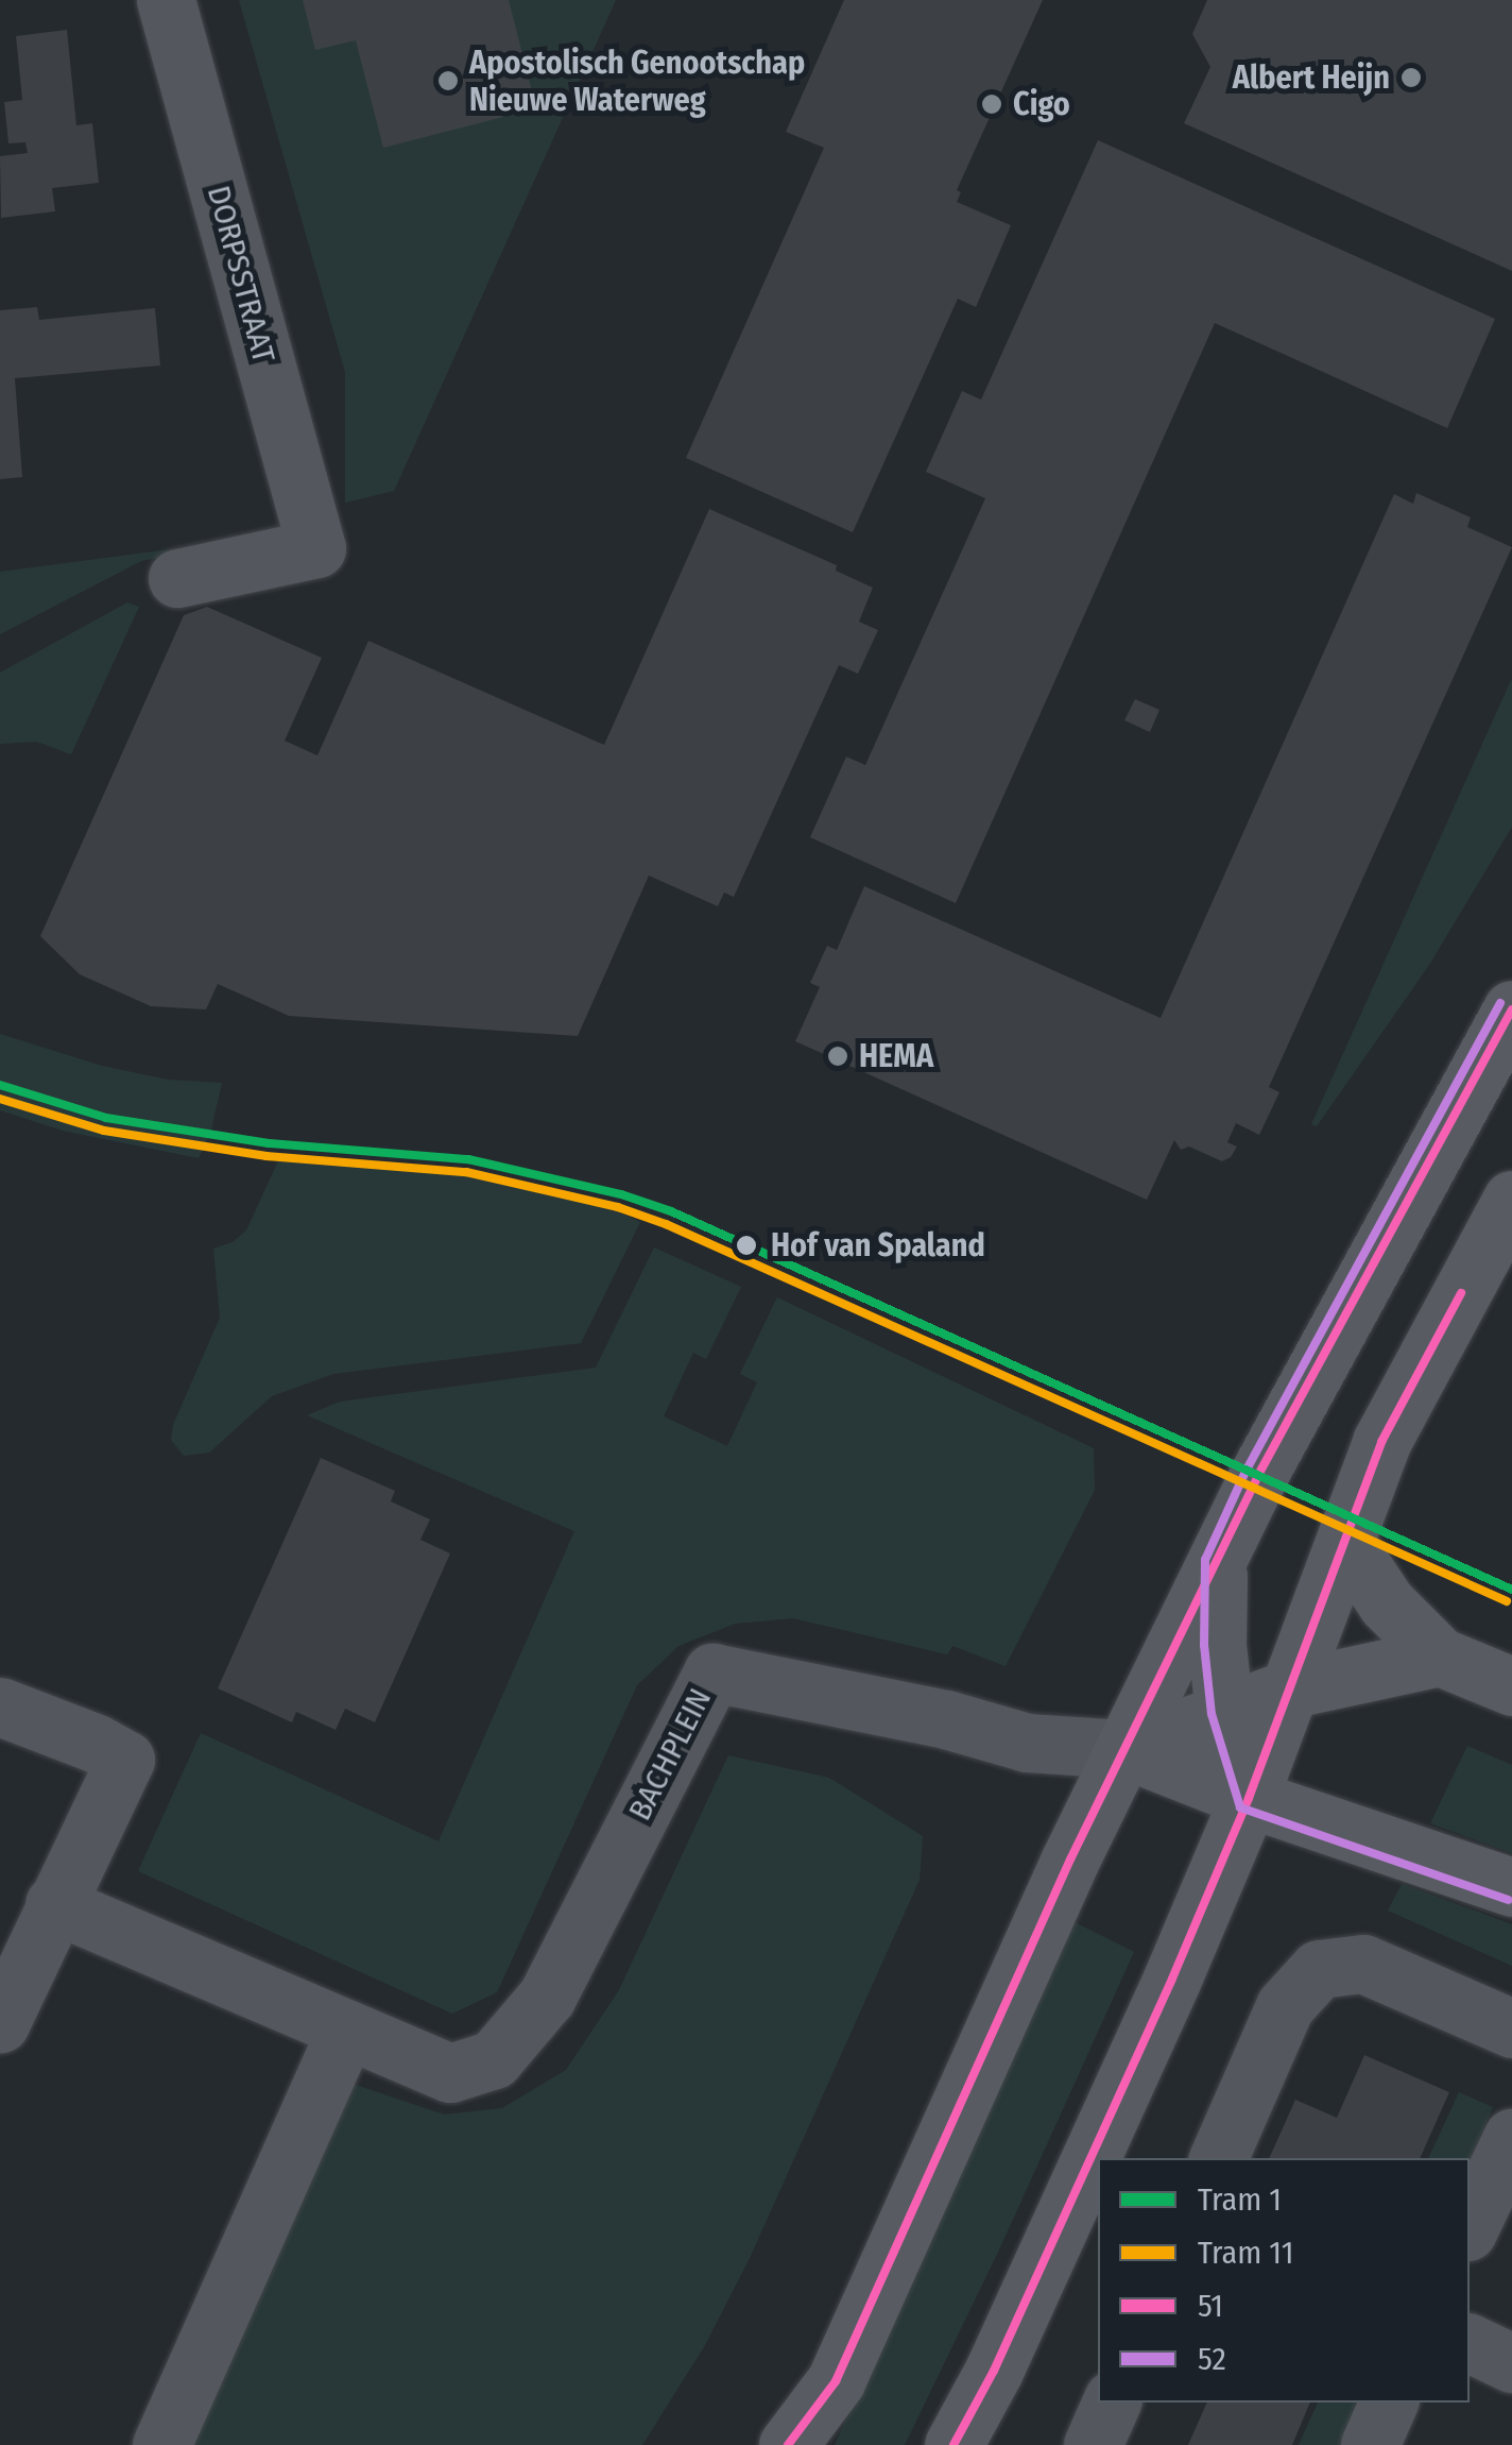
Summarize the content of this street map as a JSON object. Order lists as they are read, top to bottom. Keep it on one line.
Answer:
{"streets":{"street":["DORPSSTRAAT","BACHPLEIN"]},"places":["Albert Heijn","Apostolisch Genootschap Nieuwe Waterweg","Cigo","HEMA","Hof van Spaland"],"lines":["transit line 52","transit line 51","tram line 1","tram line 11"],"legend":["Tram 1","Tram 11","51","52"]}
